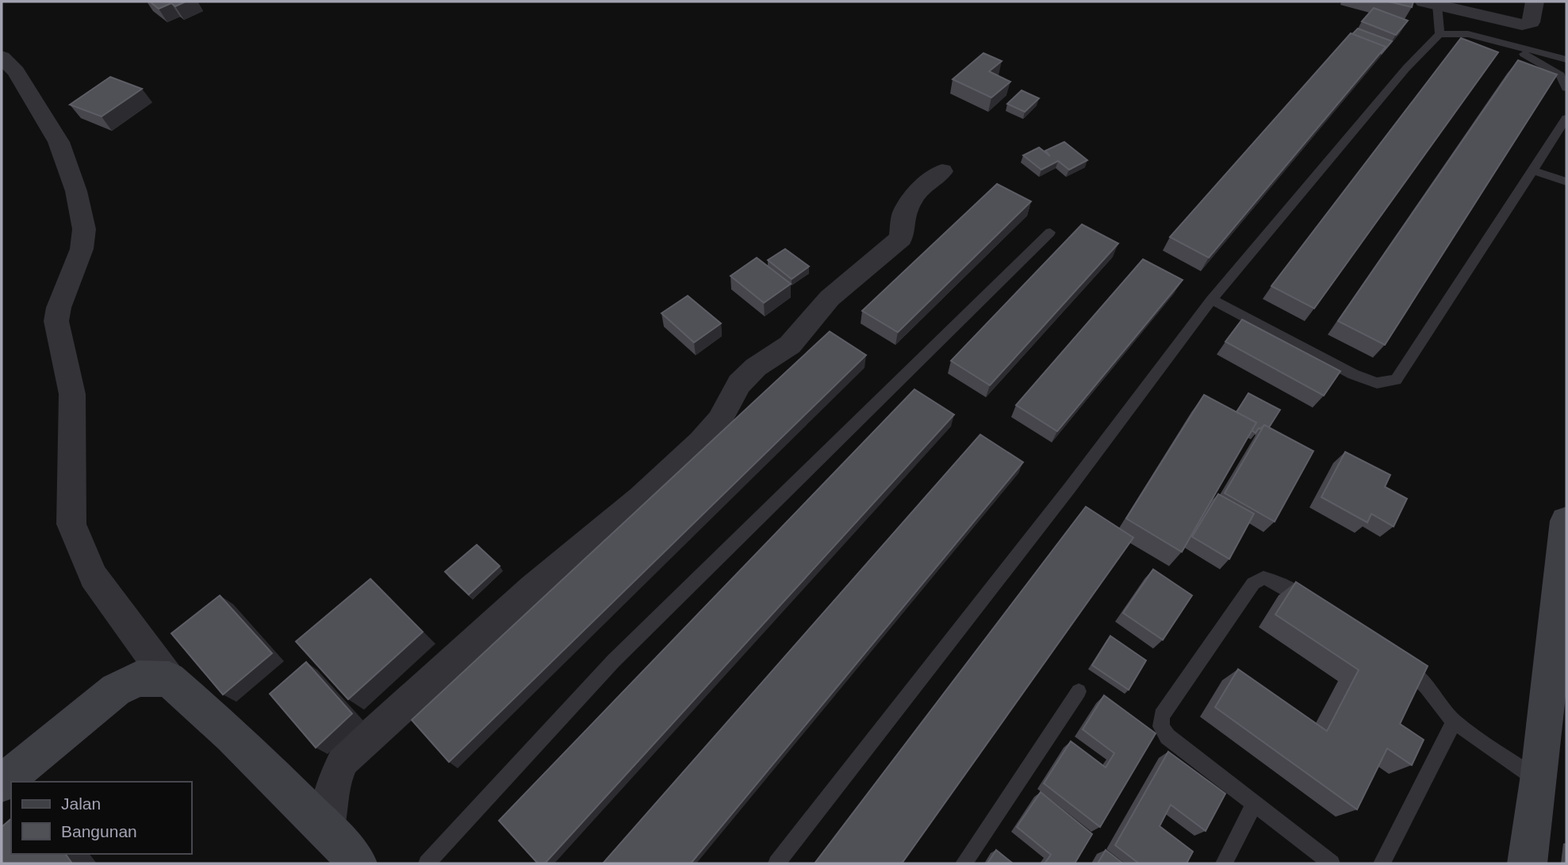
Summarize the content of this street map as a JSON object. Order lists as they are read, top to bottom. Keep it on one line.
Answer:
{"legend":["Jalan","Bangunan"]}
